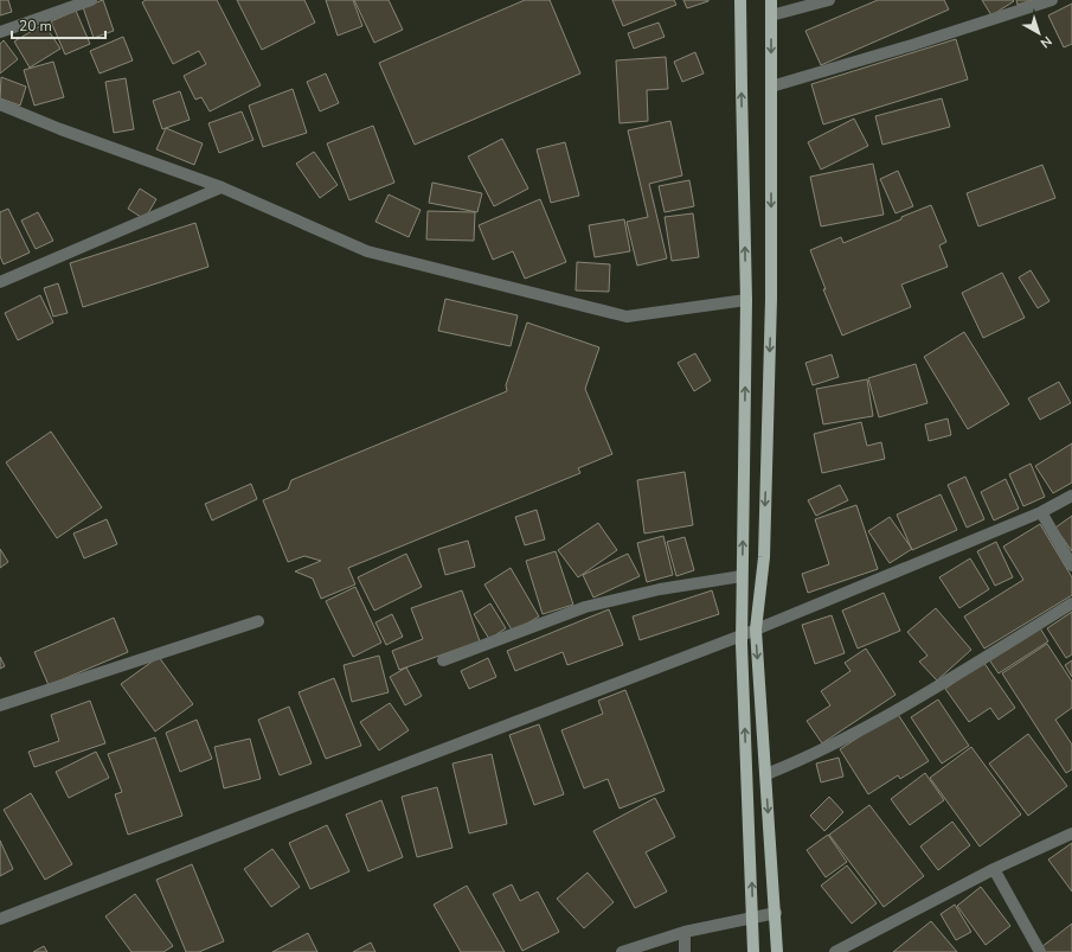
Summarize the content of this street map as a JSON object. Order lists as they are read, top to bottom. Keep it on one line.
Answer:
{"scale_bar":"20 m","north":"bottom right"}
